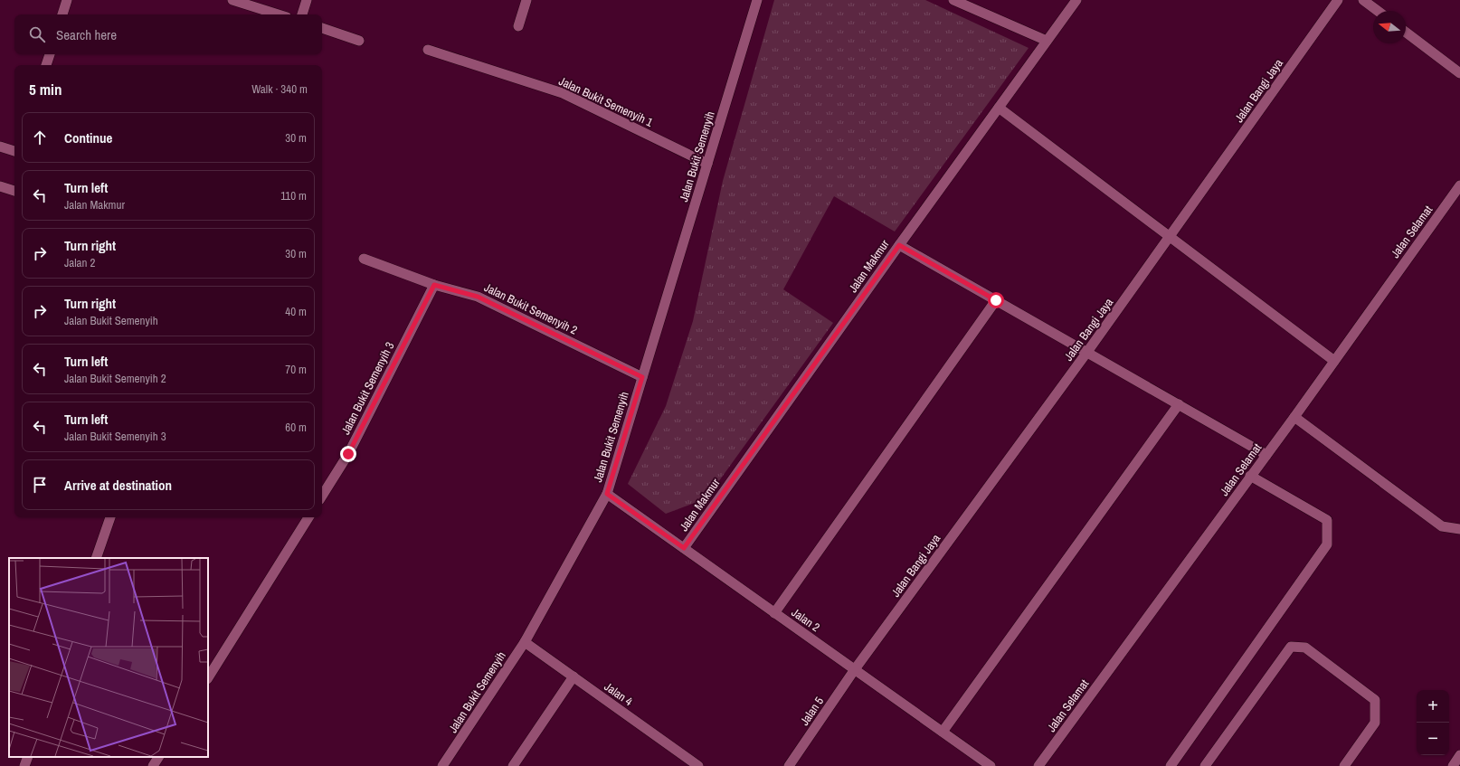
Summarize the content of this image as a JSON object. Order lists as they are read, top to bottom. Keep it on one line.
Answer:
{"streets":{"street":["Jalan Bangi Jaya","Jalan Bukit Semenyih 1","Jalan Bukit Semenyih","Jalan Selamat","Jalan Makmur","Jalan Bukit Semenyih 2","Jalan Bukit Semenyih 3","Jalan 2","Jalan 4","Jalan 5"]},"crossings":[["Jalan Bangi Jaya","Jalan 2"],["Jalan Bangi Jaya","Jalan 5"],["Jalan Bukit Semenyih 1","Jalan Bukit Semenyih"],["Jalan Bukit Semenyih","Jalan Bukit Semenyih 2"],["Jalan Bukit Semenyih","Jalan 2"],["Jalan Bukit Semenyih","Jalan 4"],["Jalan Makmur","Jalan 2"],["Jalan Bukit Semenyih 2","Jalan Bukit Semenyih 3"],["Jalan 2","Jalan 5"]],"north":"left","page":{"search":"Search here","heading":["5 min","Walk · 340 m"],"list":[["Continue","30 m"],["Turn left","Jalan Makmur","110 m"],["Turn right","Jalan 2","30 m"],["Turn right","Jalan Bukit Semenyih","40 m"],["Turn left","Jalan Bukit Semenyih 2","70 m"],["Turn left","Jalan Bukit Semenyih 3","60 m"],"Arrive at destination"],"map_buttons":["+","−"]}}
